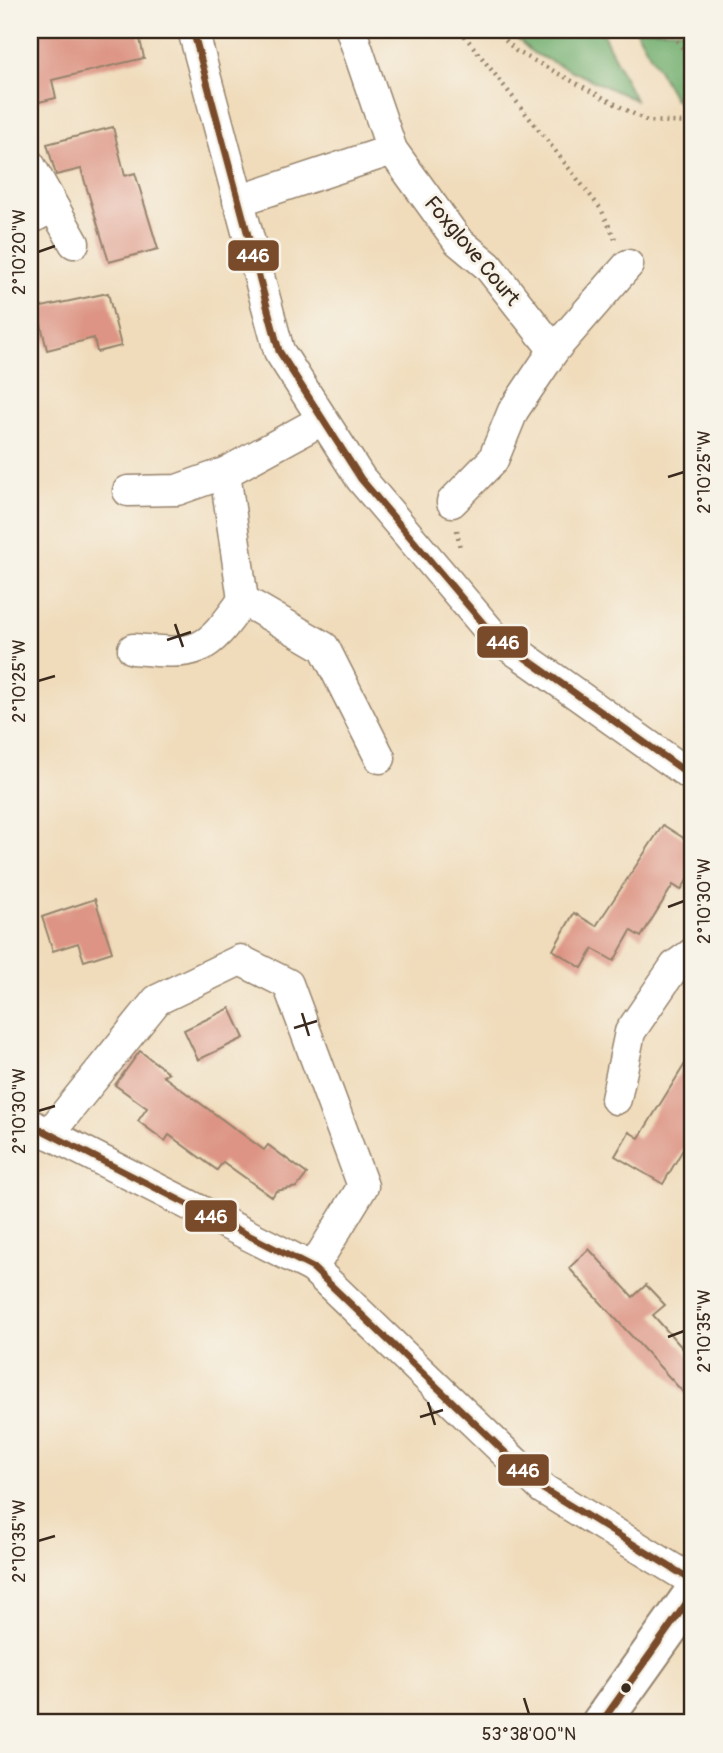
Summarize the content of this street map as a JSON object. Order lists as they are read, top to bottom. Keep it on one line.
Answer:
{"streets":{"street":["Foxglove Court"]},"lines":["transit line 446"],"coordinates":["2°10'20\"W","2°10'25\"W","2°10'30\"W","2°10'35\"W","53°38'00\"N"]}
